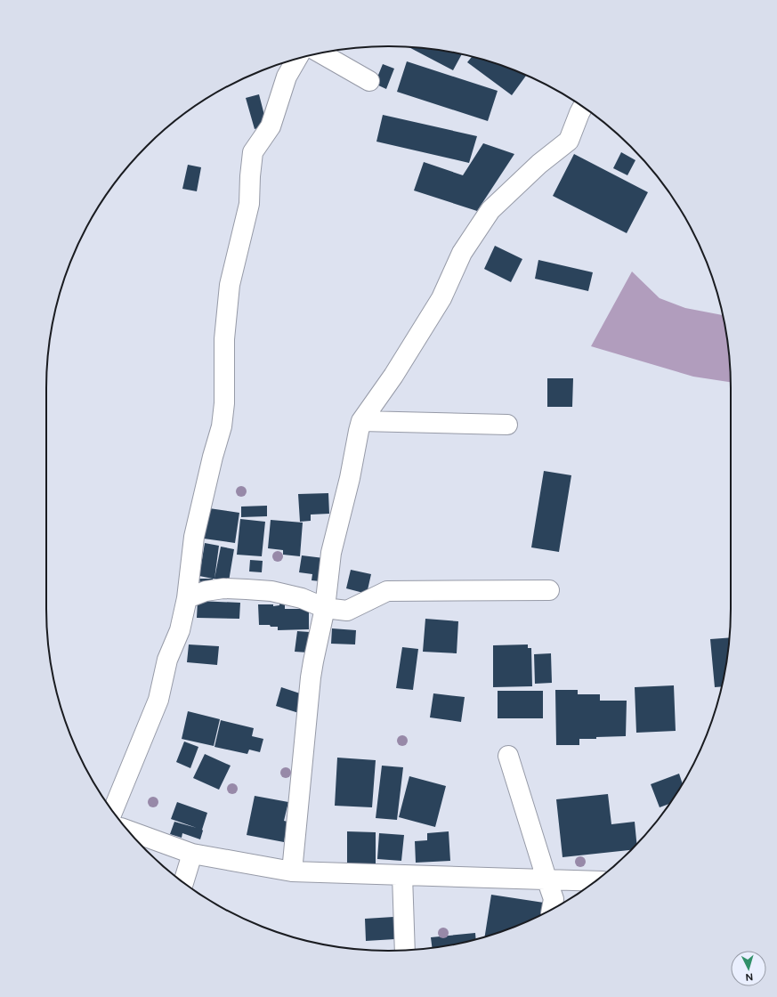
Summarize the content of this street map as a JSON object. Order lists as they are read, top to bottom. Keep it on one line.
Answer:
{"north":"bottom"}
